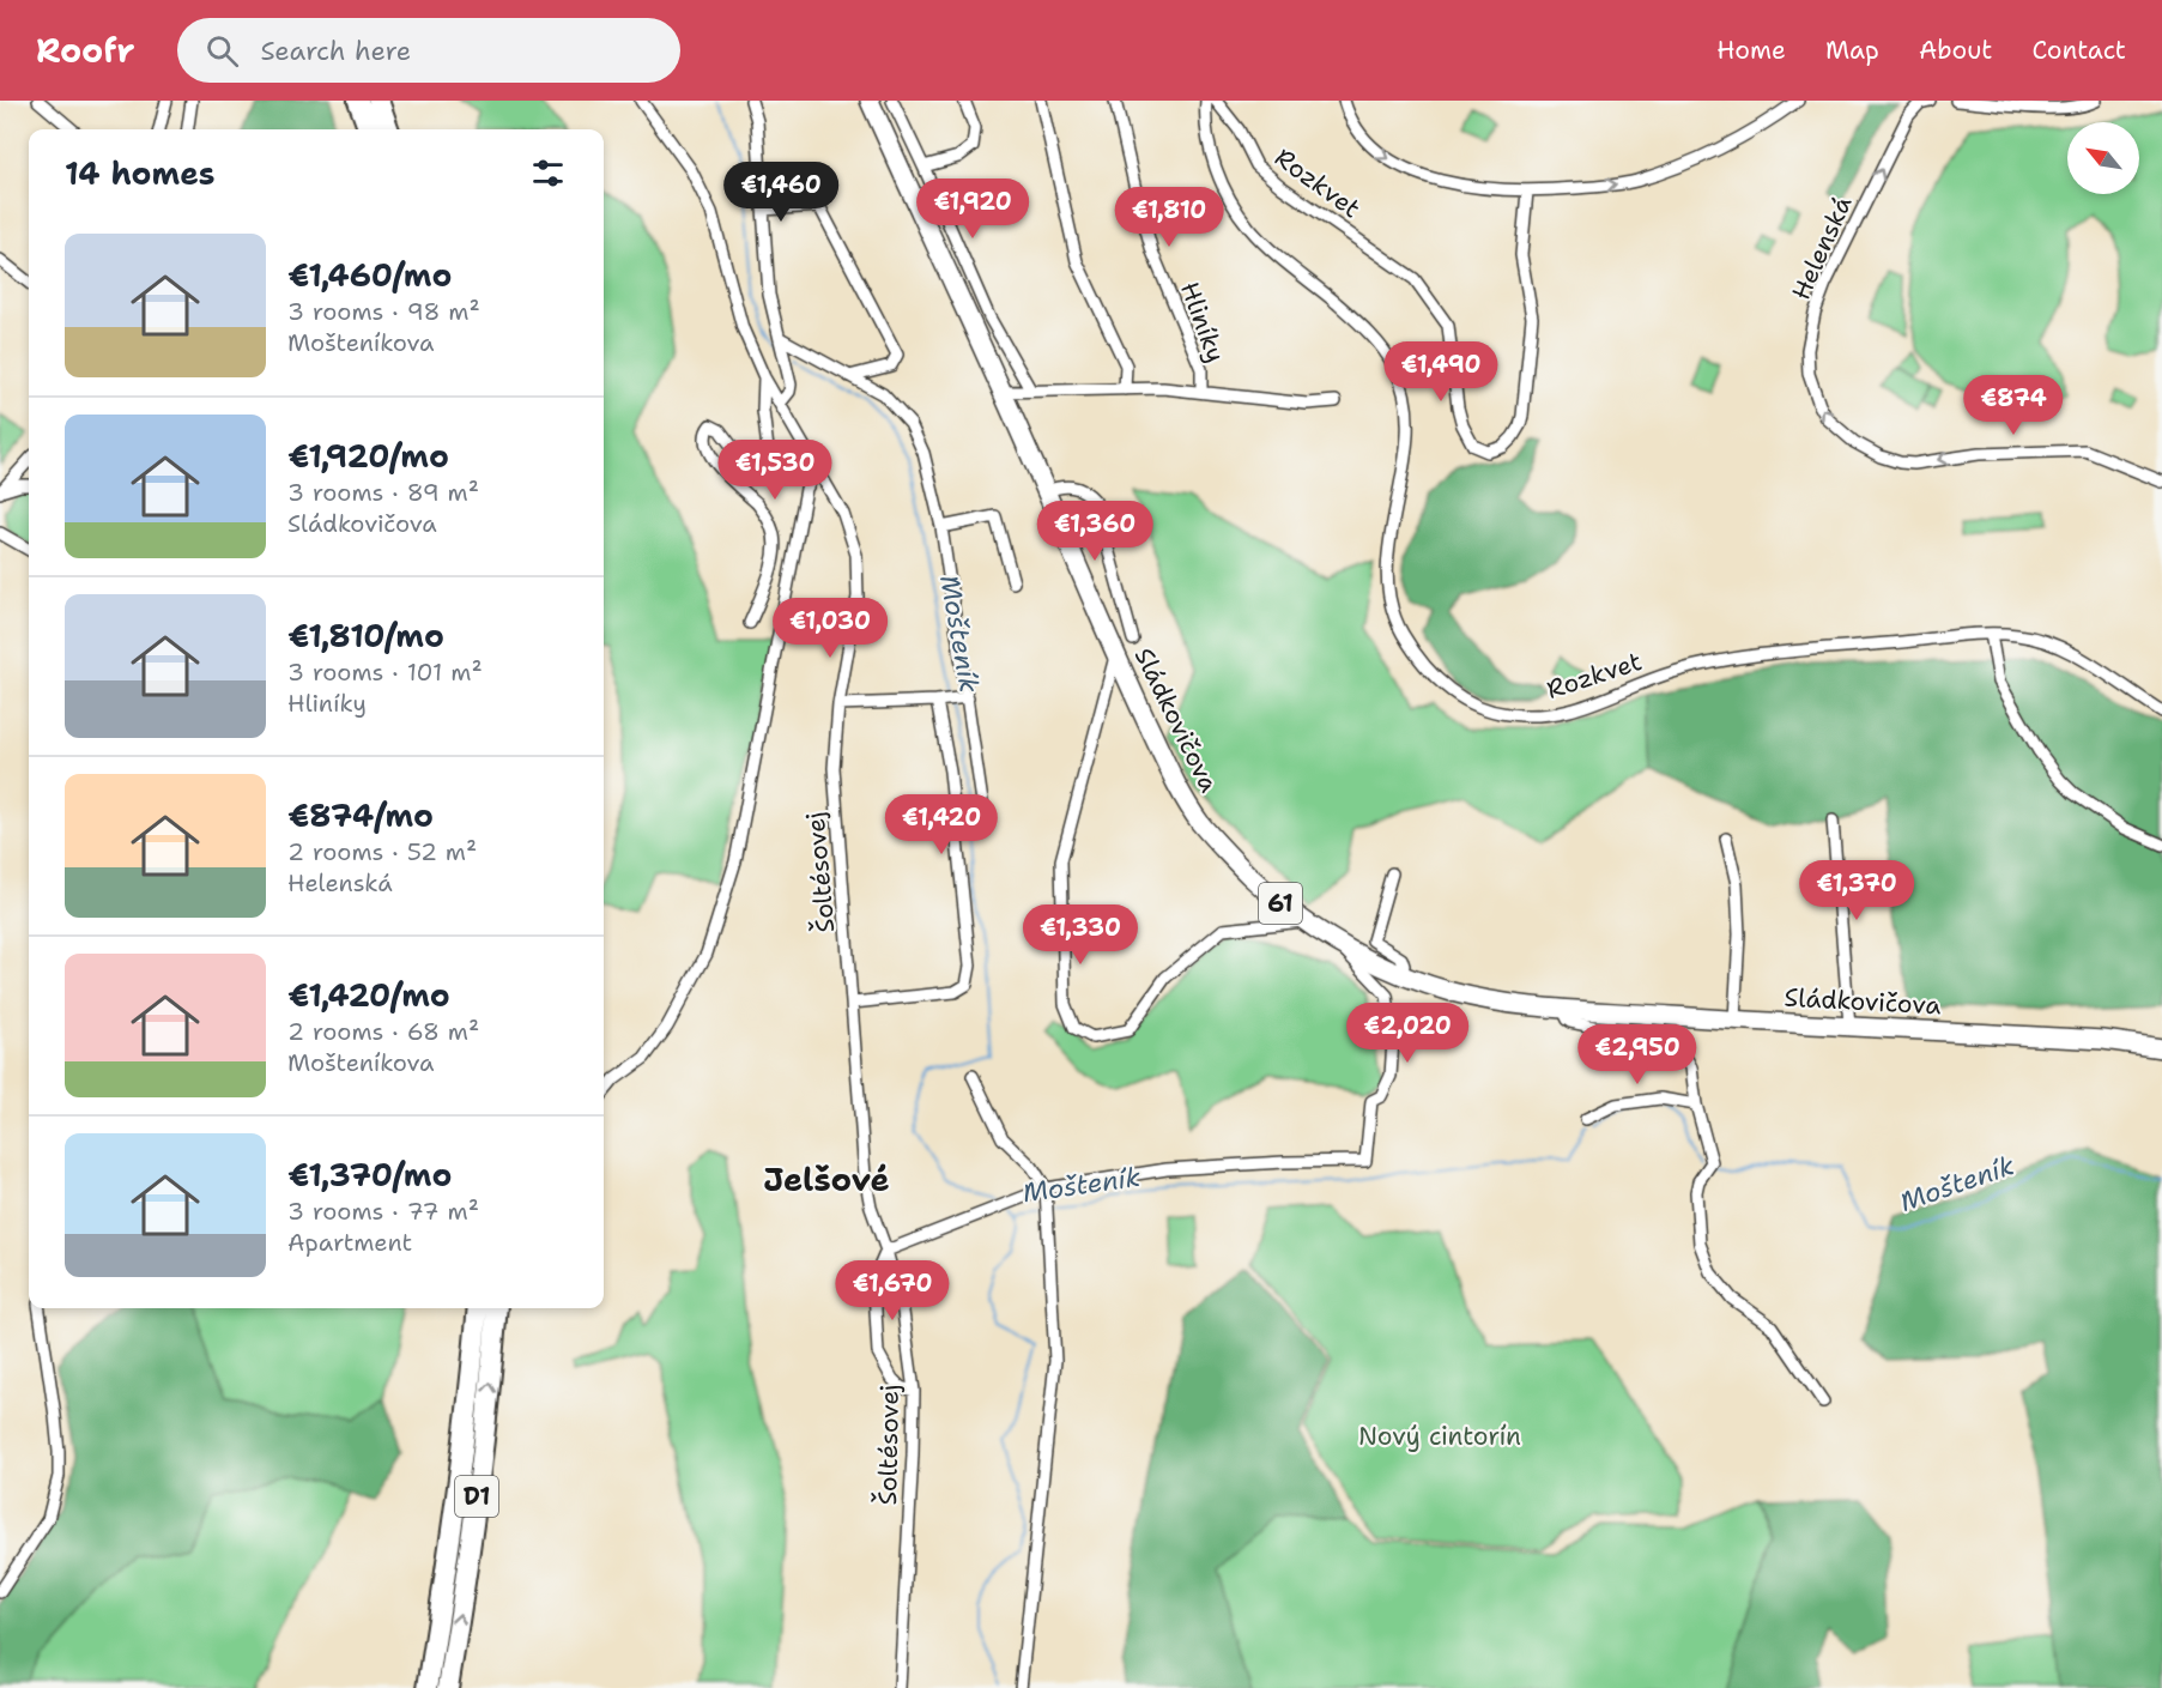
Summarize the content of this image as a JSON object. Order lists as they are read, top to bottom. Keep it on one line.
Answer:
{"streets":{"highway":["D1"],"main road":["Sládkovičova","61"],"street":["Rozkvet","Helenská","Hliníky","Šoltésovej"]},"crossings":[["Hliníky","Sládkovičova"]],"districts":["Jelšové"],"water":["Mošteník"],"parks":["Nový cintorín"],"north":"top left","page":{"header":"Roofr","search":"Search here","nav":["Home","Map","About","Contact"],"heading":"14 homes","price":["€1,460","€1,920","€1,810","€1,490","€874","€1,530","€1,360","€1,030","€1,420","€1,370","€1,330","€2,020","€2,950","€1,670"],"list":[{"name":"€1,460/mo","note":"3 rooms · 98 m² · Mošteníkova"},{"name":"€1,920/mo","note":"3 rooms · 89 m² · Sládkovičova"},{"name":"€1,810/mo","note":"3 rooms · 101 m² · Hliníky"},{"name":"€874/mo","note":"2 rooms · 52 m² · Helenská"},{"name":"€1,420/mo","note":"2 rooms · 68 m² · Mošteníkova"},{"name":"€1,370/mo","note":"3 rooms · 77 m² · Apartment"}]}}
